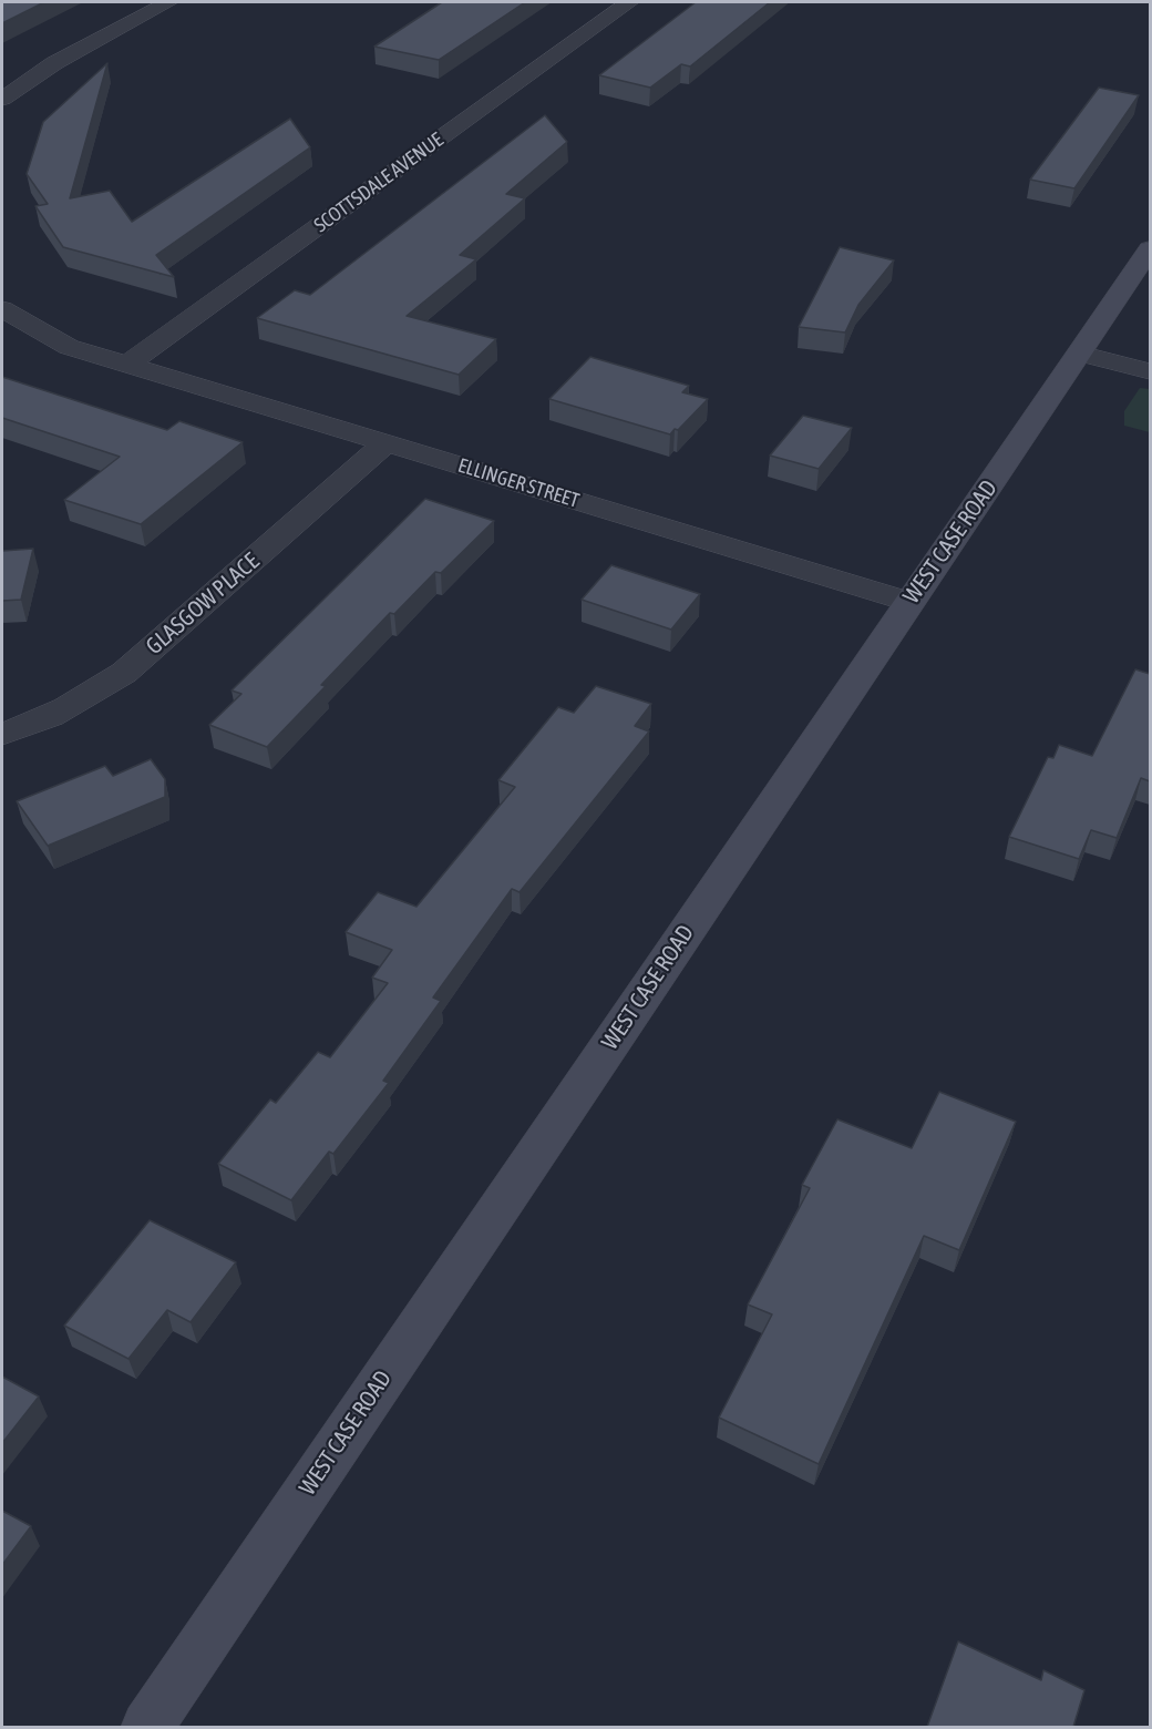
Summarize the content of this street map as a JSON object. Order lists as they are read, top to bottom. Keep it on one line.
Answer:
{"streets":{"main road":["WEST CASE ROAD"],"street":["SCOTTSDALE AVENUE","ELLINGER STREET","GLASGOW PLACE"]},"crossings":[["SCOTTSDALE AVENUE","ELLINGER STREET"],["ELLINGER STREET","WEST CASE ROAD"],["ELLINGER STREET","GLASGOW PLACE"]]}
